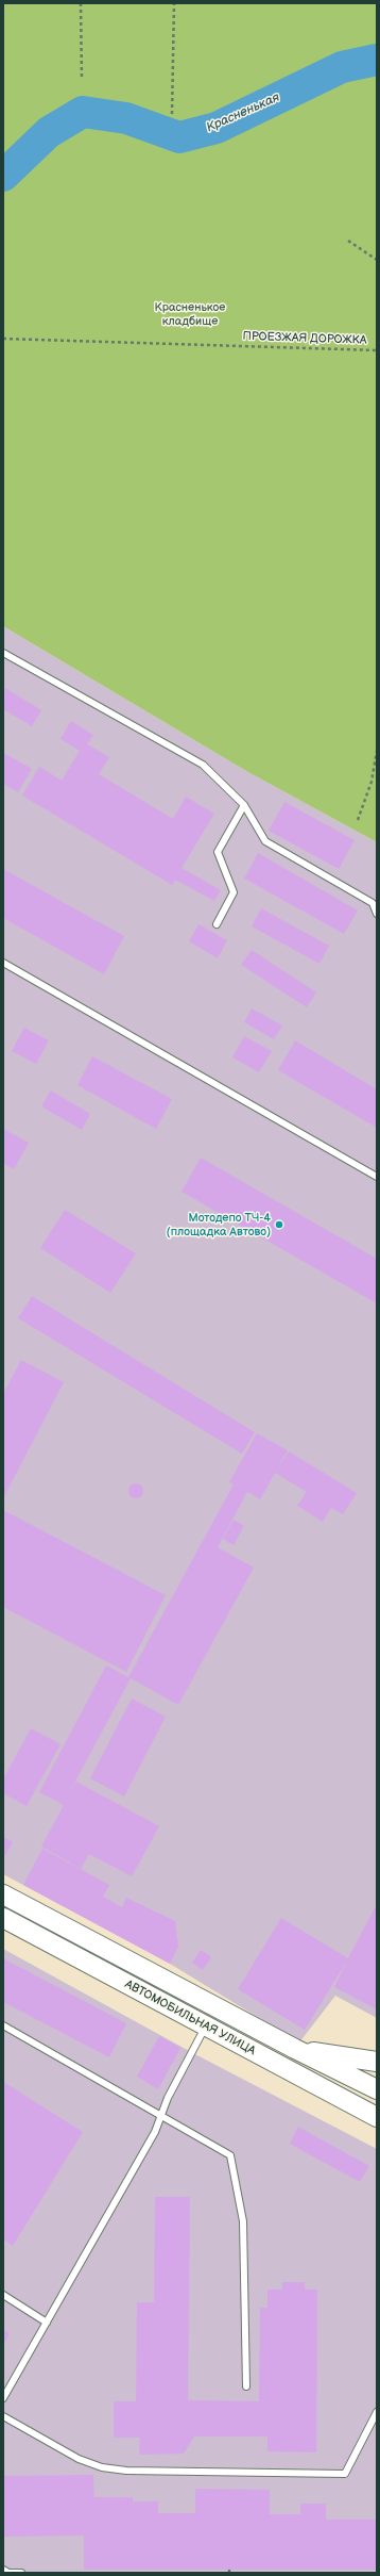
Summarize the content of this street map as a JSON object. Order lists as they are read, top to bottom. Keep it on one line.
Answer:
{"streets":{"main road":["АВТОМОБИЛЬНАЯ УЛИЦА"],"path":["ПРОЕЗЖАЯ ДОРОЖКА"]},"water":["Красненькая"],"parks":["Красненькое кладбище"],"places":["Мотодепо ТЧ-4 (площадка Автово)"]}
